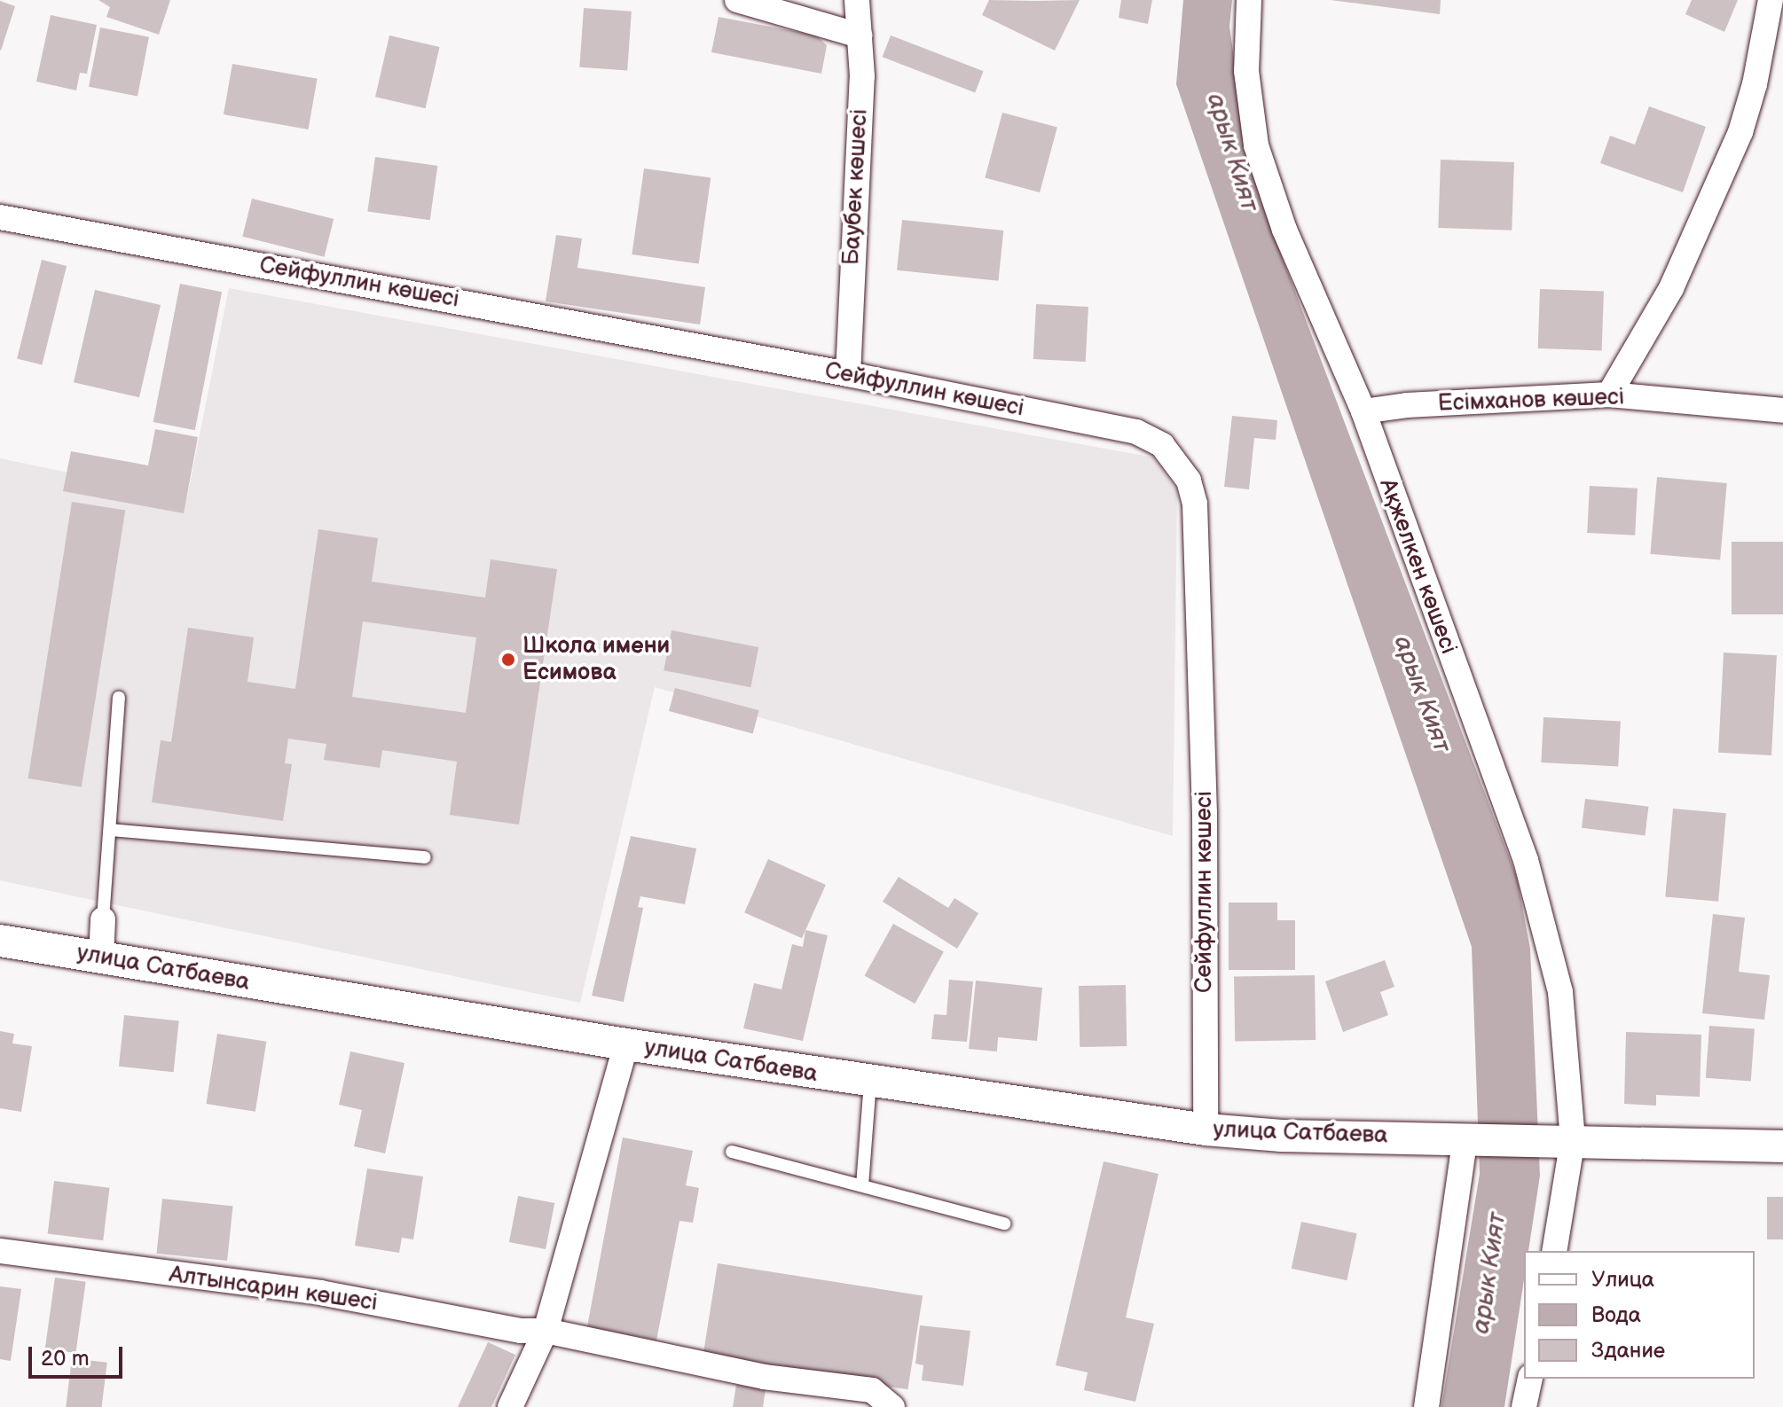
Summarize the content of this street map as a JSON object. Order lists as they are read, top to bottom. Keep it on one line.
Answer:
{"streets":{"street":["Баубек көшесі","Сейфуллин көшесі","Есімханов көшесі","Ақжелкен көшесі","улица Сатбаева","Алтынсарин көшесі"]},"crossings":[["Баубек көшесі","Сейфуллин көшесі"],["Сейфуллин көшесі","улица Сатбаева"],["Есімханов көшесі","Ақжелкен көшесі"],["Ақжелкен көшесі","улица Сатбаева"]],"water":["арык Кият"],"places":["Школа имени Есимова"],"legend":["Улица","Вода","Здание"],"scale_bar":"20 m"}
